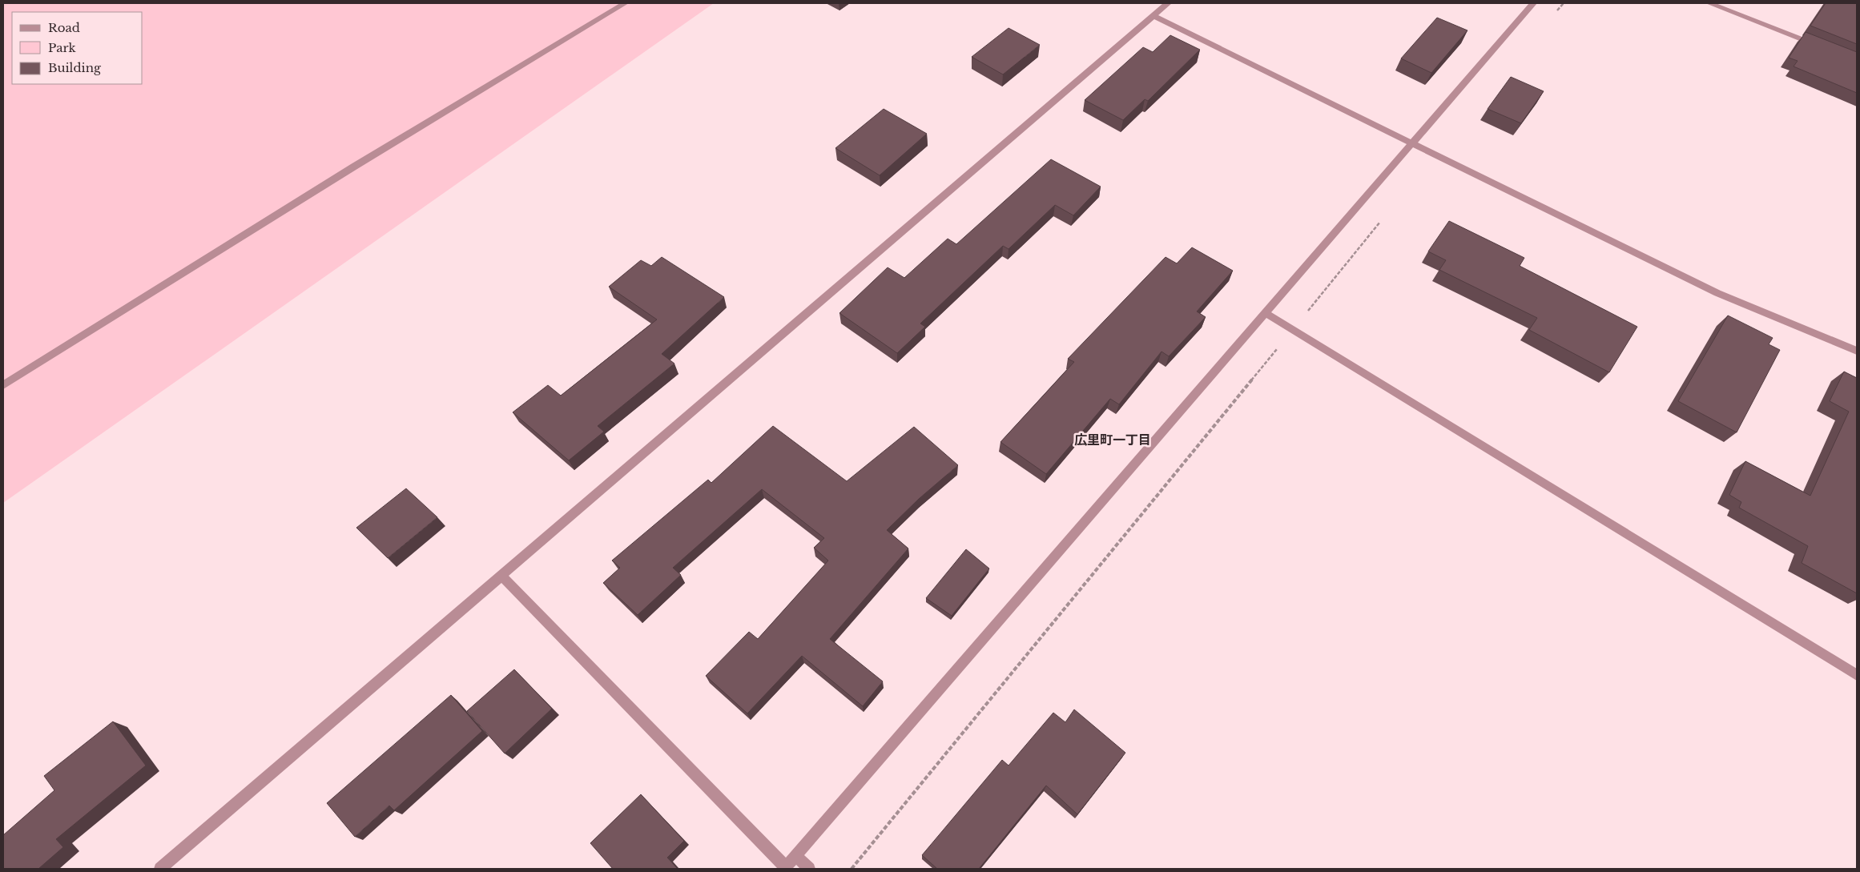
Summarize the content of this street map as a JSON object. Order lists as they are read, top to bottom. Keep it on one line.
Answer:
{"districts":["広里町一丁目"],"legend":["Road","Park","Building"]}
